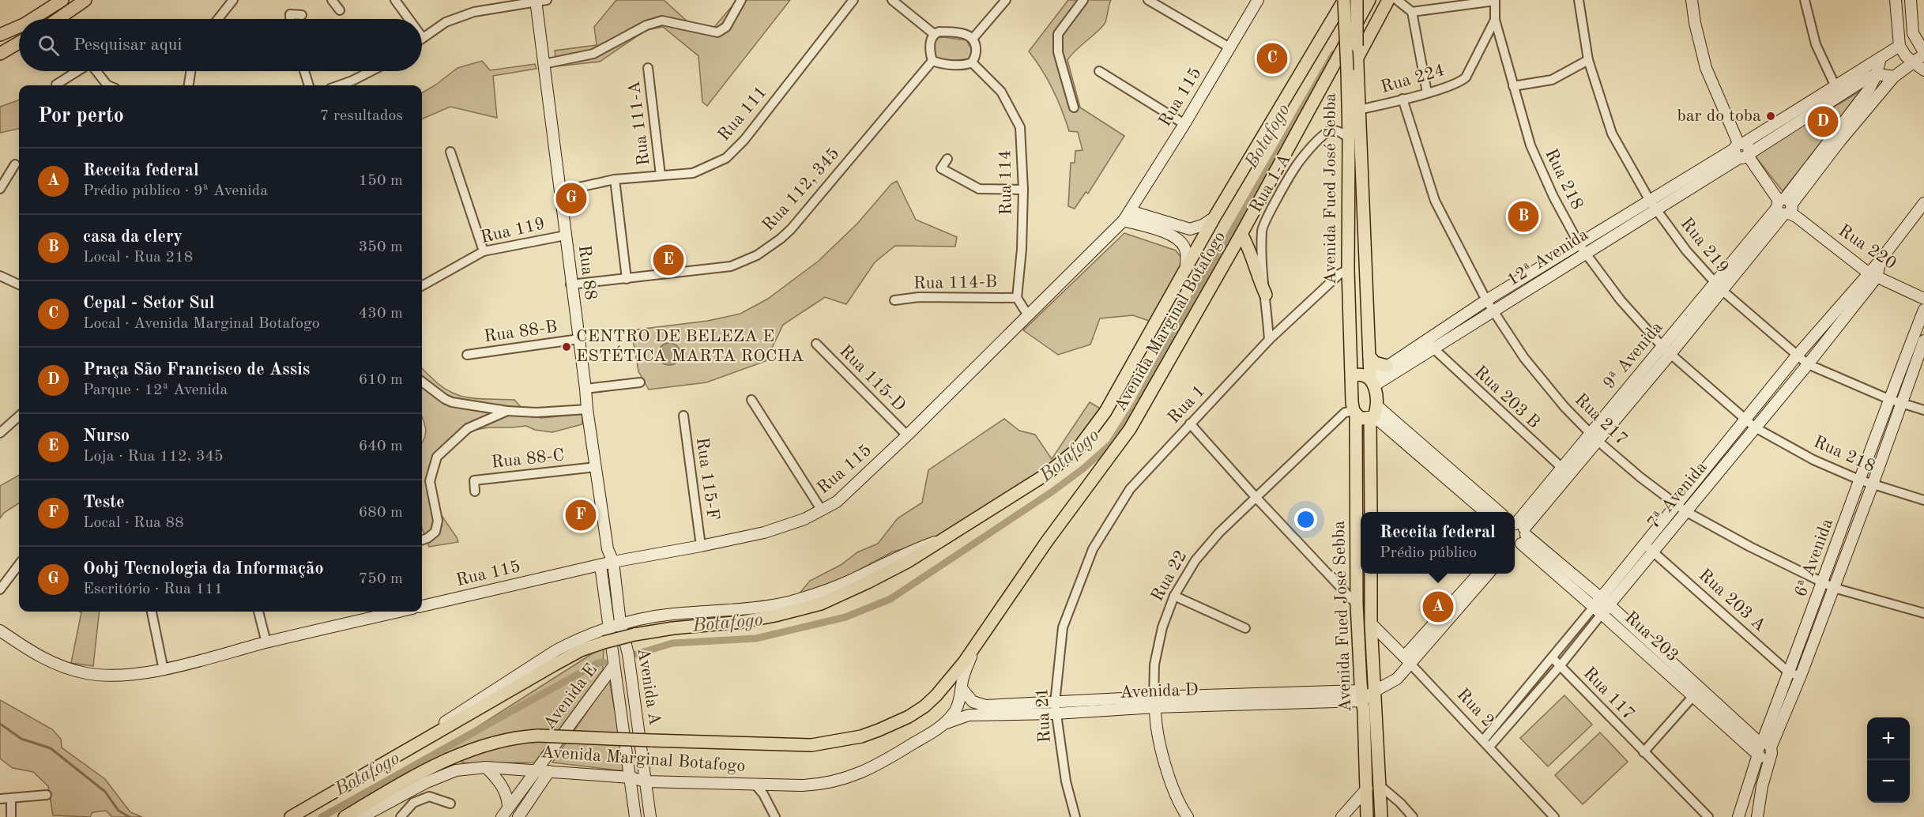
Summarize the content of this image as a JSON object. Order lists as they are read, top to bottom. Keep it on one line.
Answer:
{"streets":{"main road":["Avenida Fued José Sebba","Avenida Marginal Botafogo"],"street":["Rua 224","Rua 115","Rua 111","Rua 111-A","Rua 218","Rua 114","Rua 1-A","Rua 112, 345","Rua 119","Rua 219","Rua 220","12ª Avenida","Rua 88","Rua 114-B","Rua 88-B","9ª Avenida","Rua 115-D","Rua 203 B","Rua 1","Rua 217","Rua 88-C","Rua 115-F","7ª Avenida","6ª Avenida","Rua 22","Rua 203 A","Rua 203","Avenida A","Avenida D","Rua 117","Avenida E","Rua 2","Rua 21"]},"crossings":[["Rua 224","Rua 218"],["Rua 224","Avenida Fued José Sebba"],["Rua 224","Rua 217"],["Rua 115","Rua 88"],["Rua 115","Rua 115-D"],["Rua 115","Rua 115-F"],["Rua 115","Avenida A"],["Rua 111","Rua 111-A"],["Rua 111","Rua 88"],["Rua 218","12ª Avenida"],["Rua 218","9ª Avenida"],["Rua 218","7ª Avenida"],["Rua 218","6ª Avenida"],["Rua 114","Rua 112, 345"],["Rua 114","Rua 114-B"],["Rua 1-A","Avenida Fued José Sebba"],["Rua 1-A","Rua 1"],["Avenida Fued José Sebba","12ª Avenida"],["Avenida Fued José Sebba","Avenida Marginal Botafogo"],["Avenida Fued José Sebba","Rua 1"],["Avenida Fued José Sebba","Rua 22"],["Avenida Fued José Sebba","Avenida D"],["Avenida Fued José Sebba","Rua 2"],["Rua 112, 345","Rua 88"],["Rua 119","Rua 88"],["Rua 219","12ª Avenida"],["Rua 219","9ª Avenida"],["Rua 219","7ª Avenida"],["Rua 219","6ª Avenida"],["Rua 220","12ª Avenida"],["Rua 220","9ª Avenida"],["Rua 220","7ª Avenida"],["12ª Avenida","9ª Avenida"],["12ª Avenida","Rua 203 B"],["12ª Avenida","Rua 217"],["Rua 88","Rua 88-B"],["Rua 88","Rua 88-C"],["Rua 88","Avenida A"],["Avenida Marginal Botafogo","Avenida A"],["Avenida Marginal Botafogo","Avenida D"],["Avenida Marginal Botafogo","Avenida E"],["9ª Avenida","Rua 203 B"],["9ª Avenida","Rua 217"],["9ª Avenida","Rua 203"],["Rua 1","Rua 21"],["Rua 217","7ª Avenida"],["Rua 217","6ª Avenida"],["7ª Avenida","Rua 203 A"],["7ª Avenida","Rua 203"],["7ª Avenida","Rua 117"],["7ª Avenida","Rua 2"],["6ª Avenida","Rua 203 A"],["6ª Avenida","Rua 203"],["Rua 22","Avenida D"],["Avenida A","Avenida E"],["Avenida D","Rua 21"]],"water":["Botafogo"],"places":["bar do toba","CENTRO DE BELEZA E ESTÉTICA MARTA ROCHA"],"page":{"search":"Pesquisar aqui","pins":["C","D","G","B","E","F","A"],"heading":["Por perto","7 resultados"],"list":[{"mark":"A","name":"Receita federal","note":"Prédio público · 9ª Avenida","value":"150 m"},{"mark":"B","name":"casa da clery","note":"Local · Rua 218","value":"350 m"},{"mark":"C","name":"Cepal - Setor Sul","note":"Local · Avenida Marginal Botafogo","value":"430 m"},{"mark":"D","name":"Praça São Francisco de Assis","note":"Parque · 12ª Avenida","value":"610 m"},{"mark":"E","name":"Nurso","note":"Loja · Rua 112, 345","value":"640 m"},{"mark":"F","name":"Teste","note":"Local · Rua 88","value":"680 m"},{"mark":"G","name":"Oobj Tecnologia da Informação","note":"Escritório · Rua 111","value":"750 m"}],"popup":["Receita federal","Prédio público"],"map_buttons":["+","−"]}}
